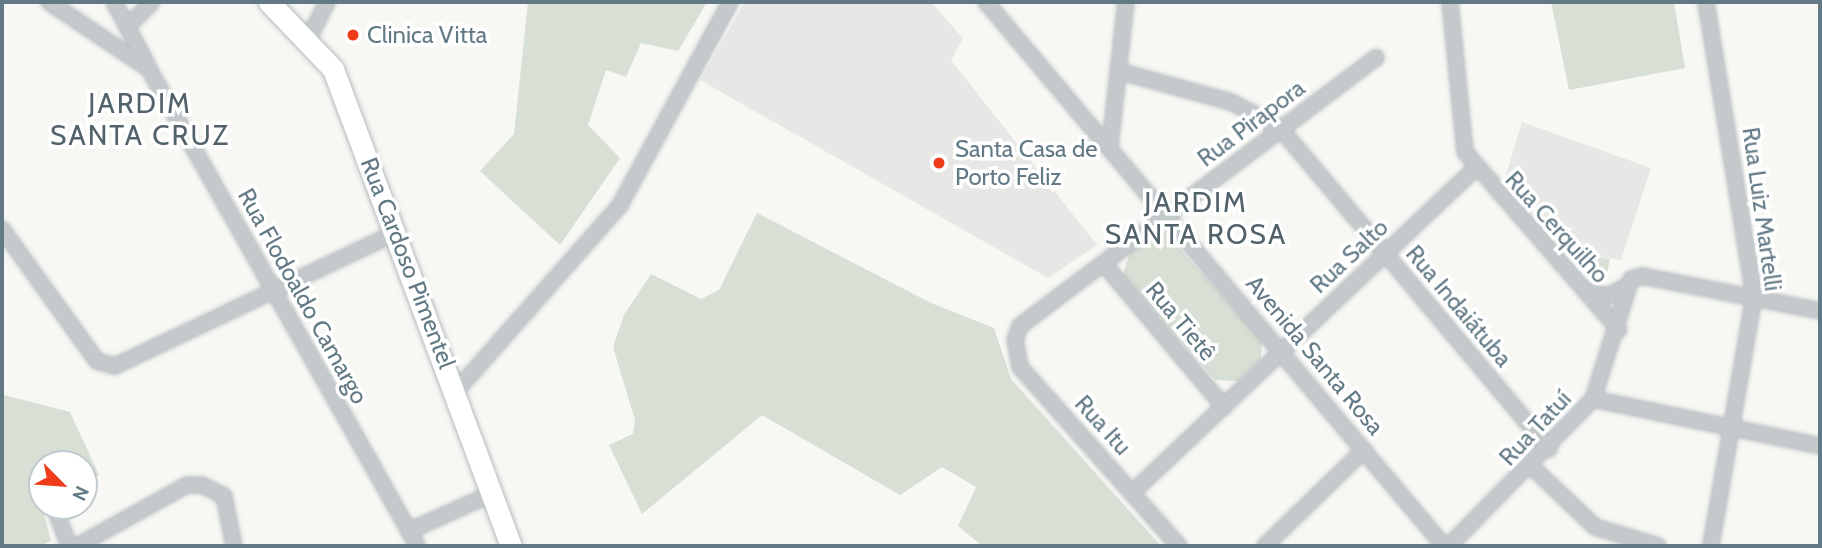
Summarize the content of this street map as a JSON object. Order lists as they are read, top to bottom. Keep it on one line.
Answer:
{"streets":{"street":["Rua Pirapora","Rua Luiz Martelli","Rua Cerquilho","Rua Salto","Rua Cardoso Pimentel","Rua Flodoaldo Camargo","Rua Indaiátuba","Rua Tietê","Avenida Santa Rosa","Rua Itu","Rua Tatuí"]},"crossings":[["Rua Pirapora","Rua Indaiátuba"],["Rua Pirapora","Rua Tietê"],["Rua Pirapora","Avenida Santa Rosa"],["Rua Pirapora","Rua Itu"],["Rua Cerquilho","Rua Salto"],["Rua Cerquilho","Rua Tatuí"],["Rua Salto","Rua Indaiátuba"],["Rua Salto","Rua Tietê"],["Rua Salto","Avenida Santa Rosa"],["Rua Salto","Rua Itu"],["Rua Indaiátuba","Rua Tatuí"],["Avenida Santa Rosa","Rua Tatuí"]],"districts":["JARDIM SANTA CRUZ","JARDIM SANTA ROSA"],"places":["Clinica Vitta","Santa Casa de Porto Feliz"],"north":"bottom right"}
